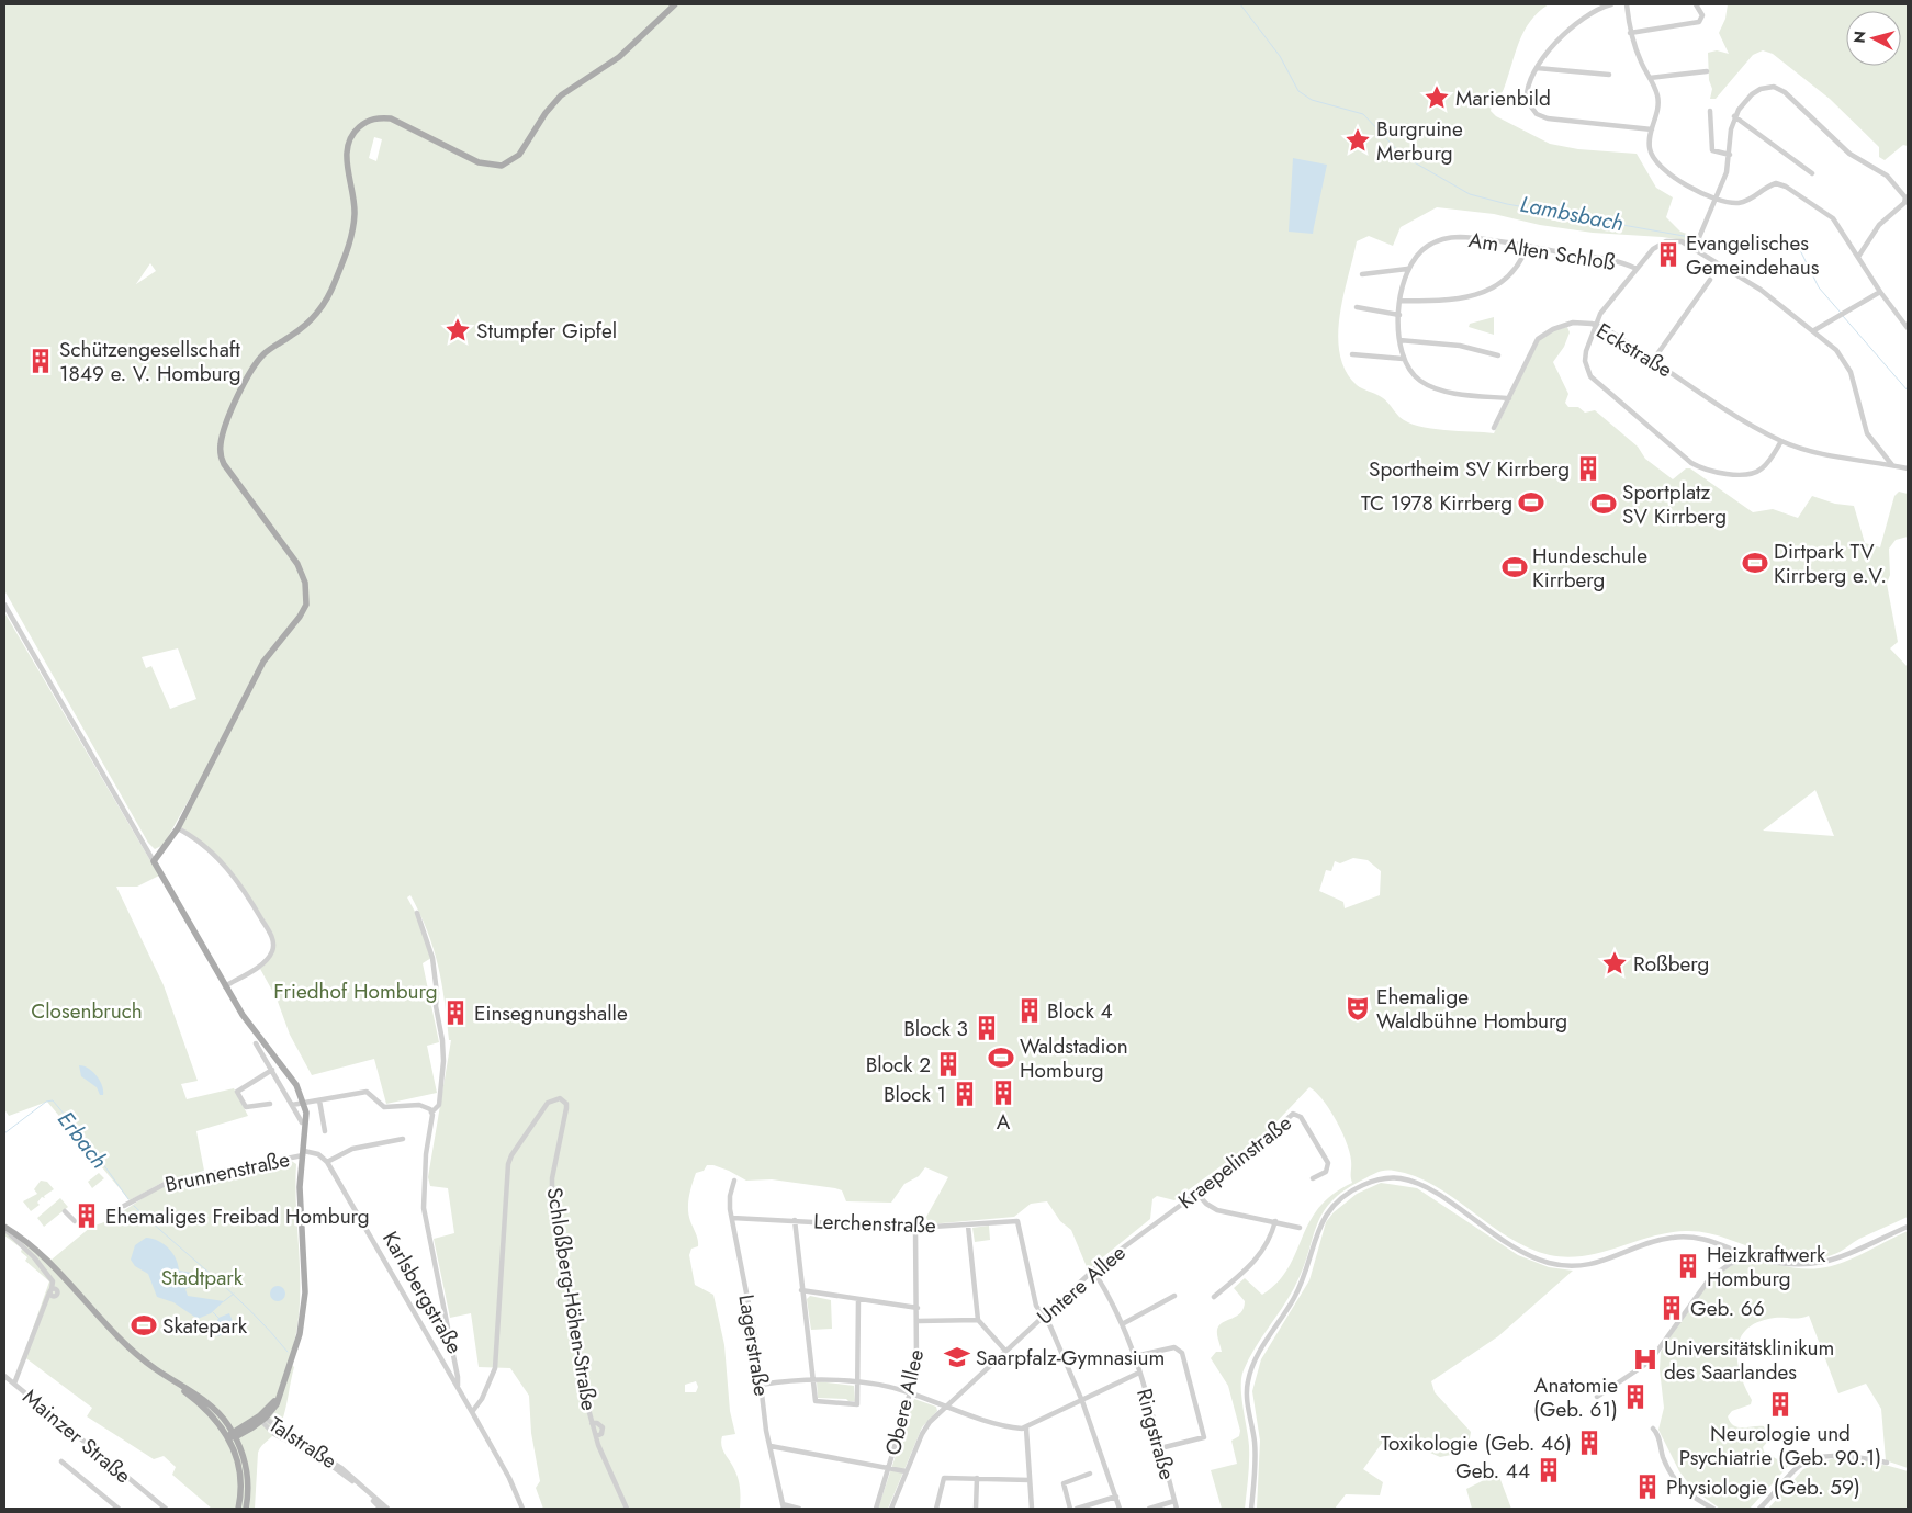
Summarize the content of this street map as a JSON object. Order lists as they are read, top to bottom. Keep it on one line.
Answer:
{"streets":{"street":["Am Alten Schloß","Eckstraße","Kraepelinstraße","Brunnenstraße","Lerchenstraße","Untere Allee","Karlsbergstraße","Schloßberg-Höhen-Straße","Lagerstraße","Obere Allee","Ringstraße","Mainzer Straße","Talstraße"]},"crossings":[["Am Alten Schloß","Eckstraße"],["Kraepelinstraße","Untere Allee"],["Lerchenstraße","Untere Allee"],["Lerchenstraße","Lagerstraße"],["Lerchenstraße","Obere Allee"],["Untere Allee","Ringstraße"],["Karlsbergstraße","Schloßberg-Höhen-Straße"]],"water":["Lambsbach","Erbach"],"parks":["Friedhof Homburg","Closenbruch","Stadtpark"],"places":{"place":["Marienbild","Burgruine Merburg","Stumpfer Gipfel","Roßberg"],"building":["Evangelisches Gemeindehaus","Schützengesellschaft 1849 e. V. Homburg","Sportheim SV Kirrberg","Block 4","Einsegnungshalle","Block 3","Block 2","A","Block 1","Ehemaliges Freibad Homburg","Heizkraftwerk Homburg","Geb. 66","Anatomie (Geb. 61)","Neurologie und Psychiatrie (Geb. 90.1)","Toxikologie (Geb. 46)","Geb. 44","Physiologie (Geb. 59)"],"sports":["TC 1978 Kirrberg","Sportplatz SV Kirrberg","Dirtpark TV Kirrberg e.V.","Hundeschule Kirrberg","Waldstadion Homburg","Skatepark"],"theatre":["Ehemalige Waldbühne Homburg"],"school or university":["Saarpfalz-Gymnasium"],"hospital":["Universitätsklinikum des Saarlandes"]},"north":"left"}
